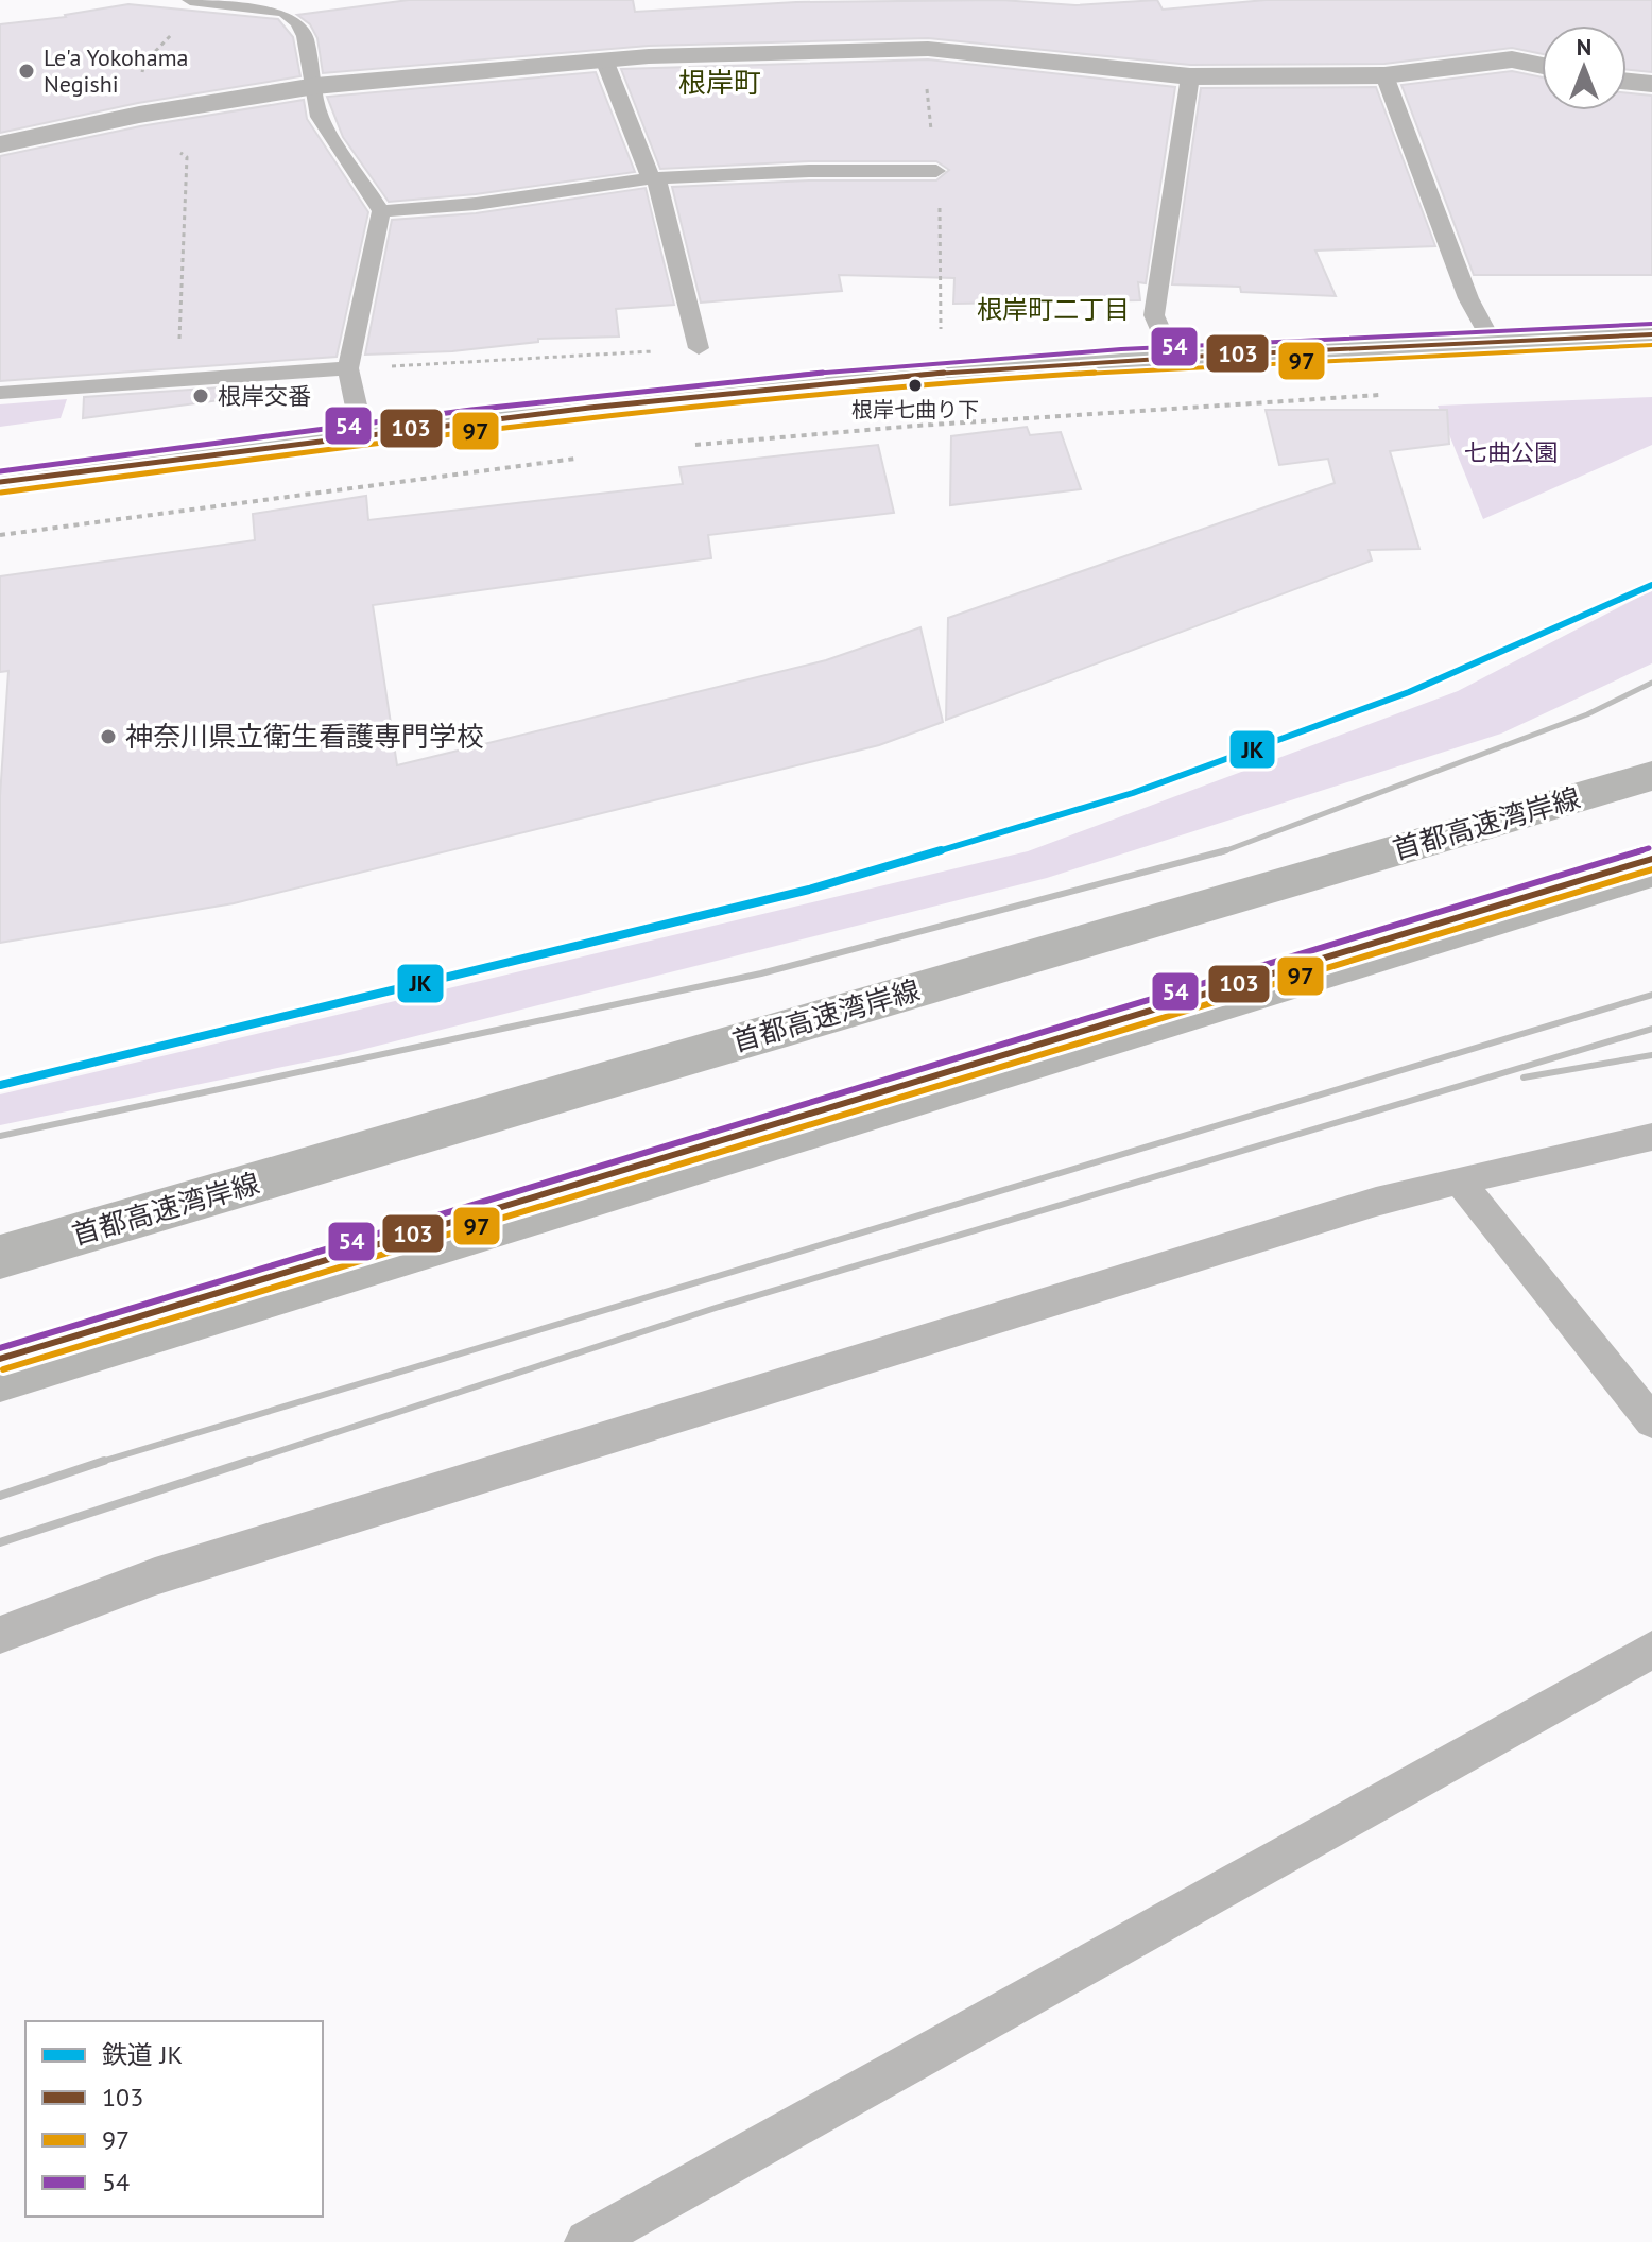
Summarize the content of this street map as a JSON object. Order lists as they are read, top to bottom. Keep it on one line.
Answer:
{"streets":{"highway":["首都高速湾岸線"]},"districts":["根岸町","根岸町二丁目"],"parks":["七曲公園"],"places":["Le'a Yokohama Negishi","根岸七曲り下","根岸交番","神奈川県立衛生看護専門学校"],"lines":["transit line 54","transit line 103","transit line 97","rail line JK"],"legend":["鉄道 JK","103","97","54"],"north":"top"}
